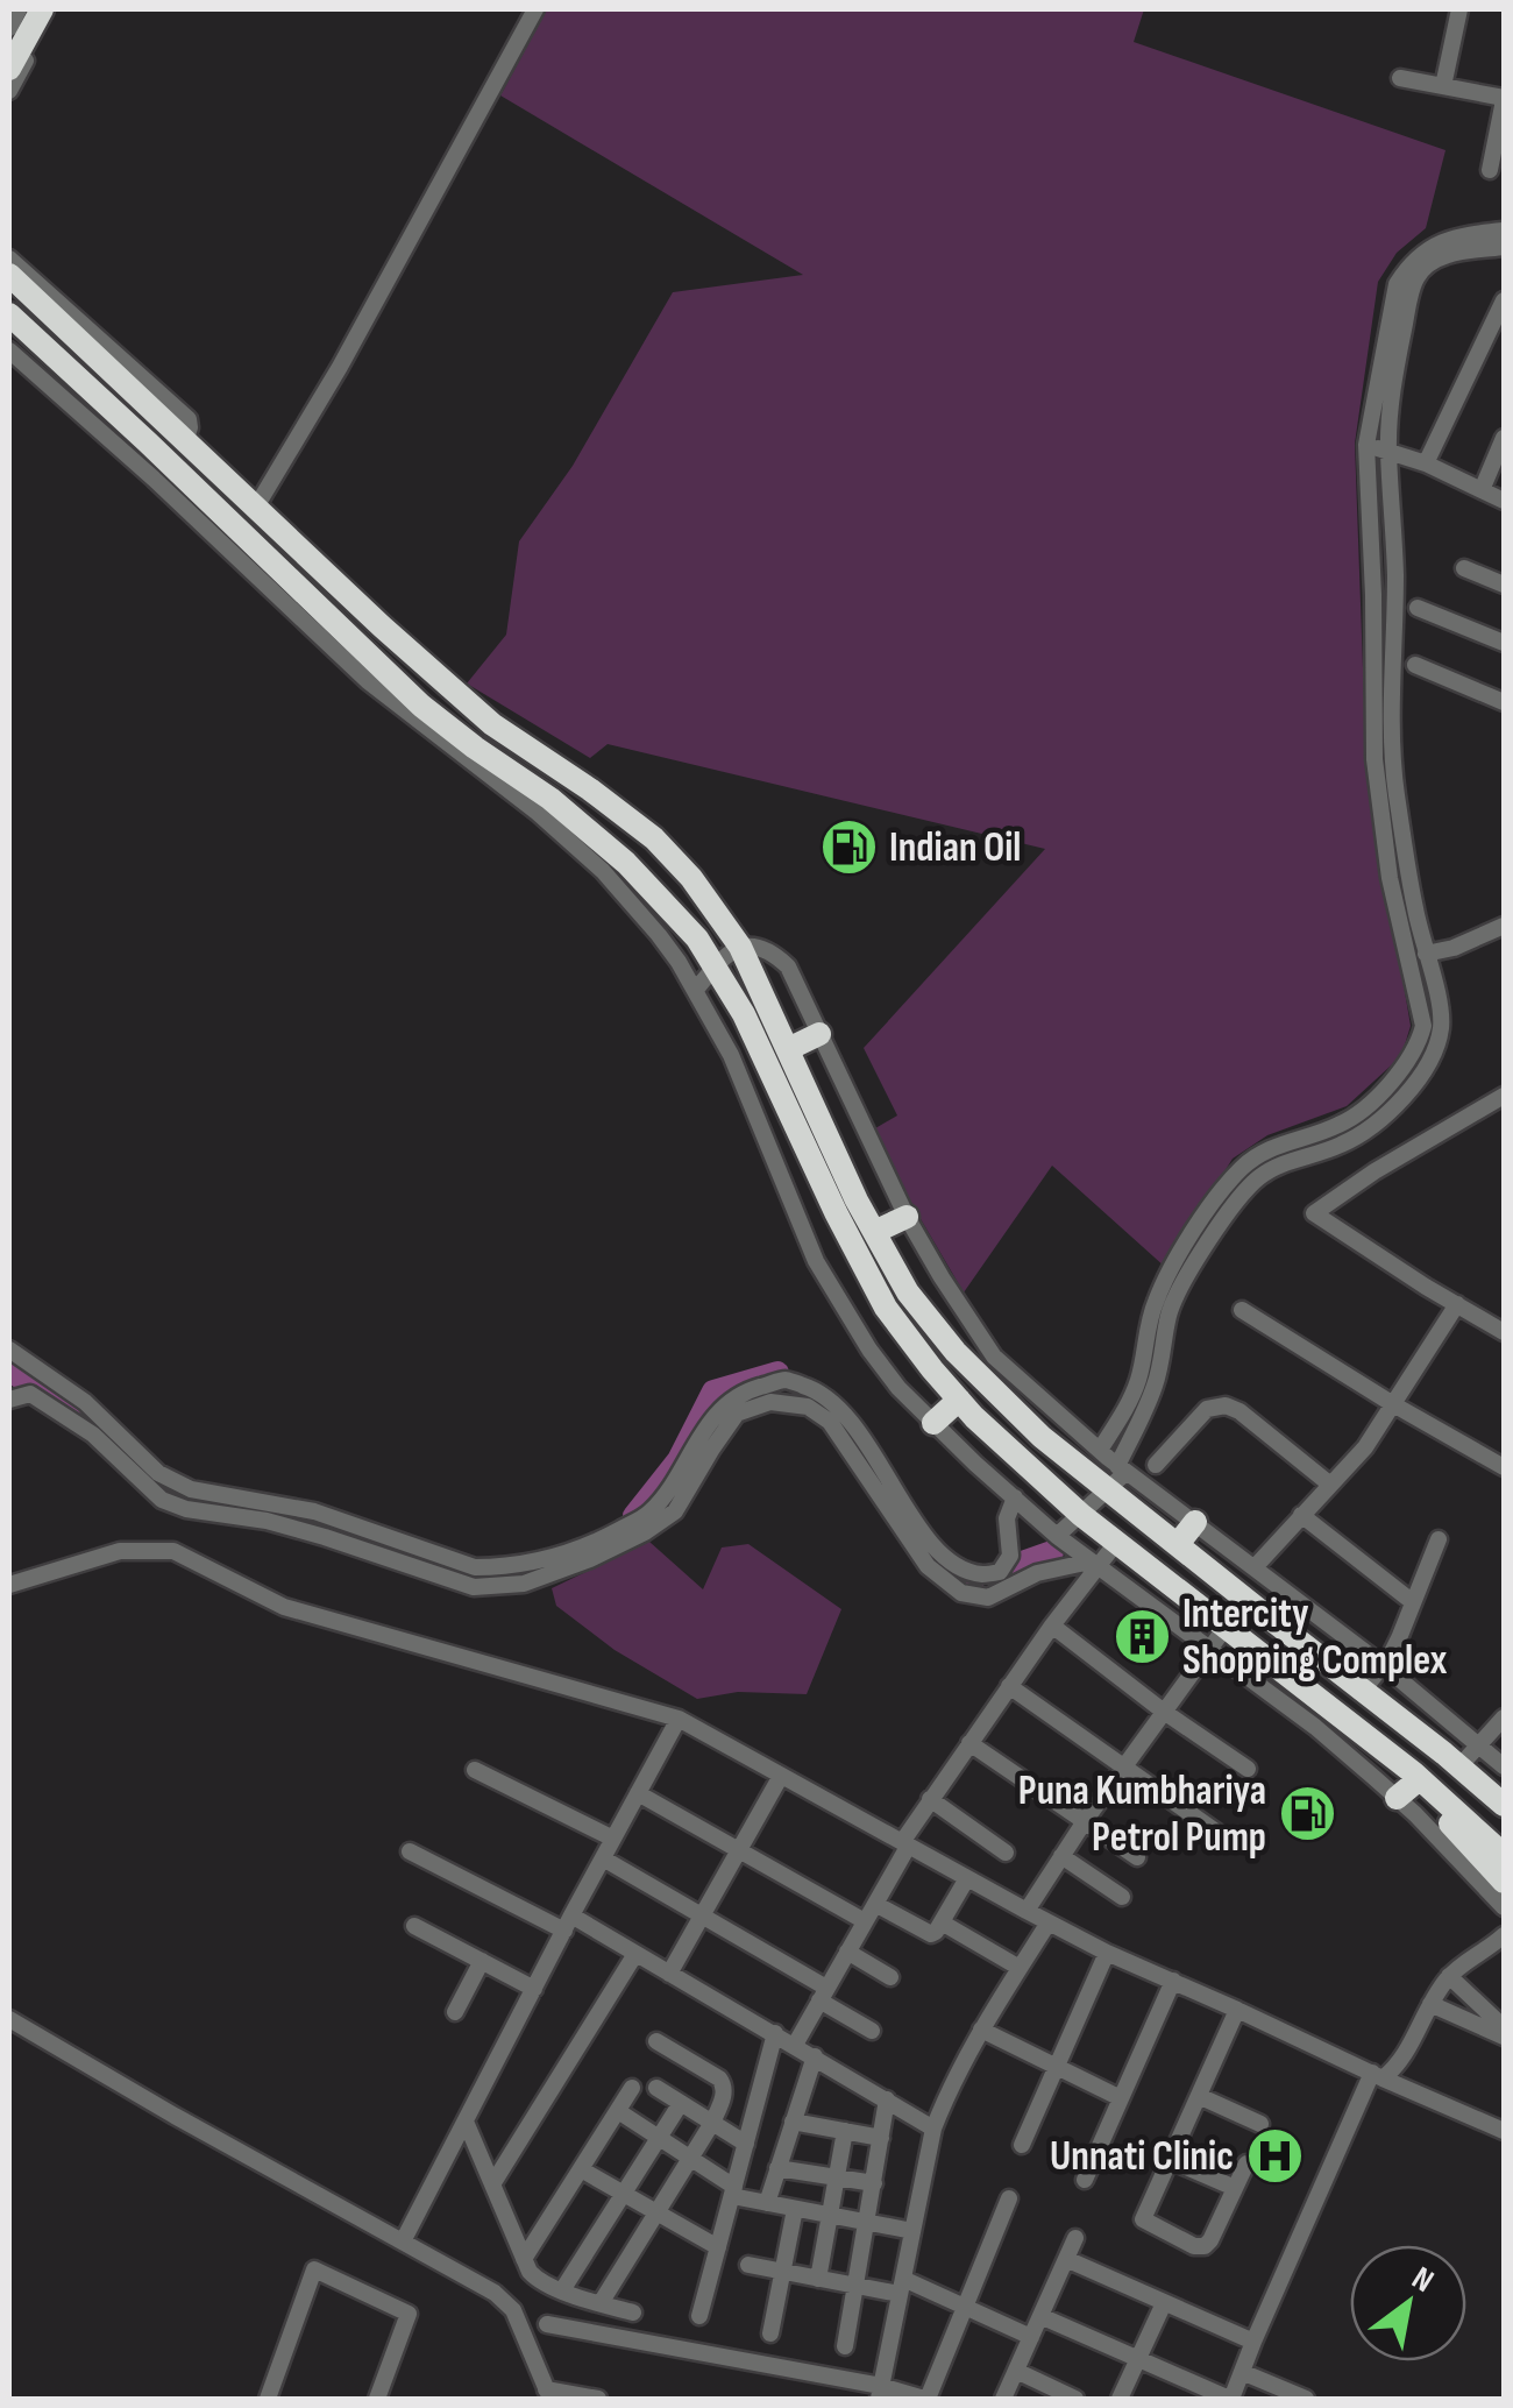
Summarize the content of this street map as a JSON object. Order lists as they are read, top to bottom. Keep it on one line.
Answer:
{"places":{"fuel station":["Indian Oil","Puna Kumbhariya Petrol Pump"],"building":["Intercity Shopping Complex"],"hospital":["Unnati Clinic"]},"north":"top right"}
